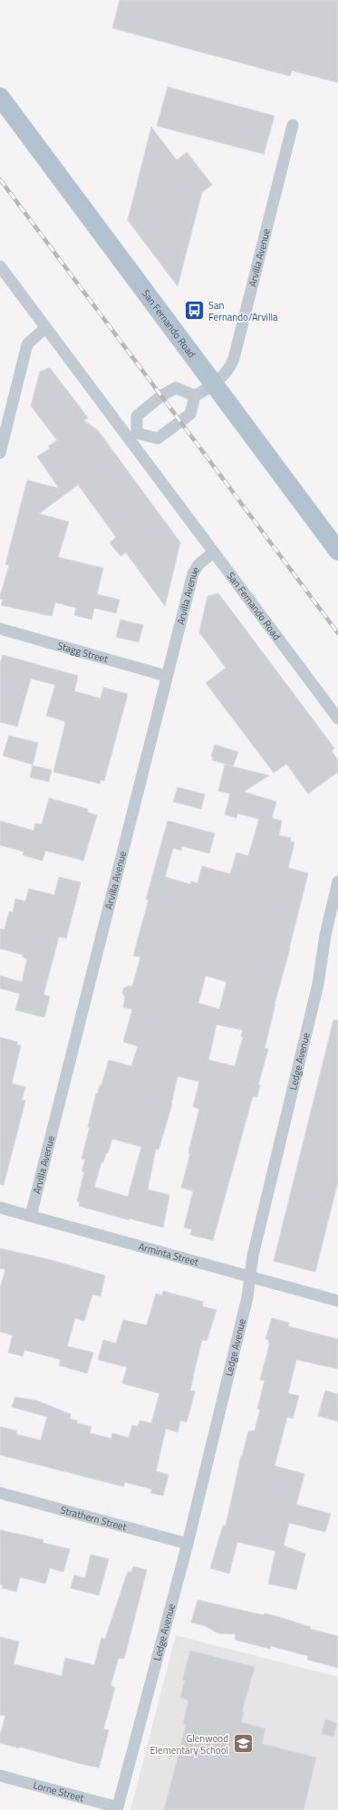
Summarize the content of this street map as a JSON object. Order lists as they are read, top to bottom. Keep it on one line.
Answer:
{"streets":{"main road":["San Fernando Road"],"street":["Arvilla Avenue","Stagg Street","Ledge Avenue","Arminta Street","Strathern Street","Lorne Street"]},"crossings":[["Arvilla Avenue","San Fernando Road"],["Arvilla Avenue","Stagg Street"],["Arvilla Avenue","Arminta Street"],["Ledge Avenue","Arminta Street"],["Ledge Avenue","Strathern Street"],["Ledge Avenue","Lorne Street"]],"places":{"bus stop":["San Fernando/Arvilla"],"school or university":["Glenwood Elementary School"]}}
